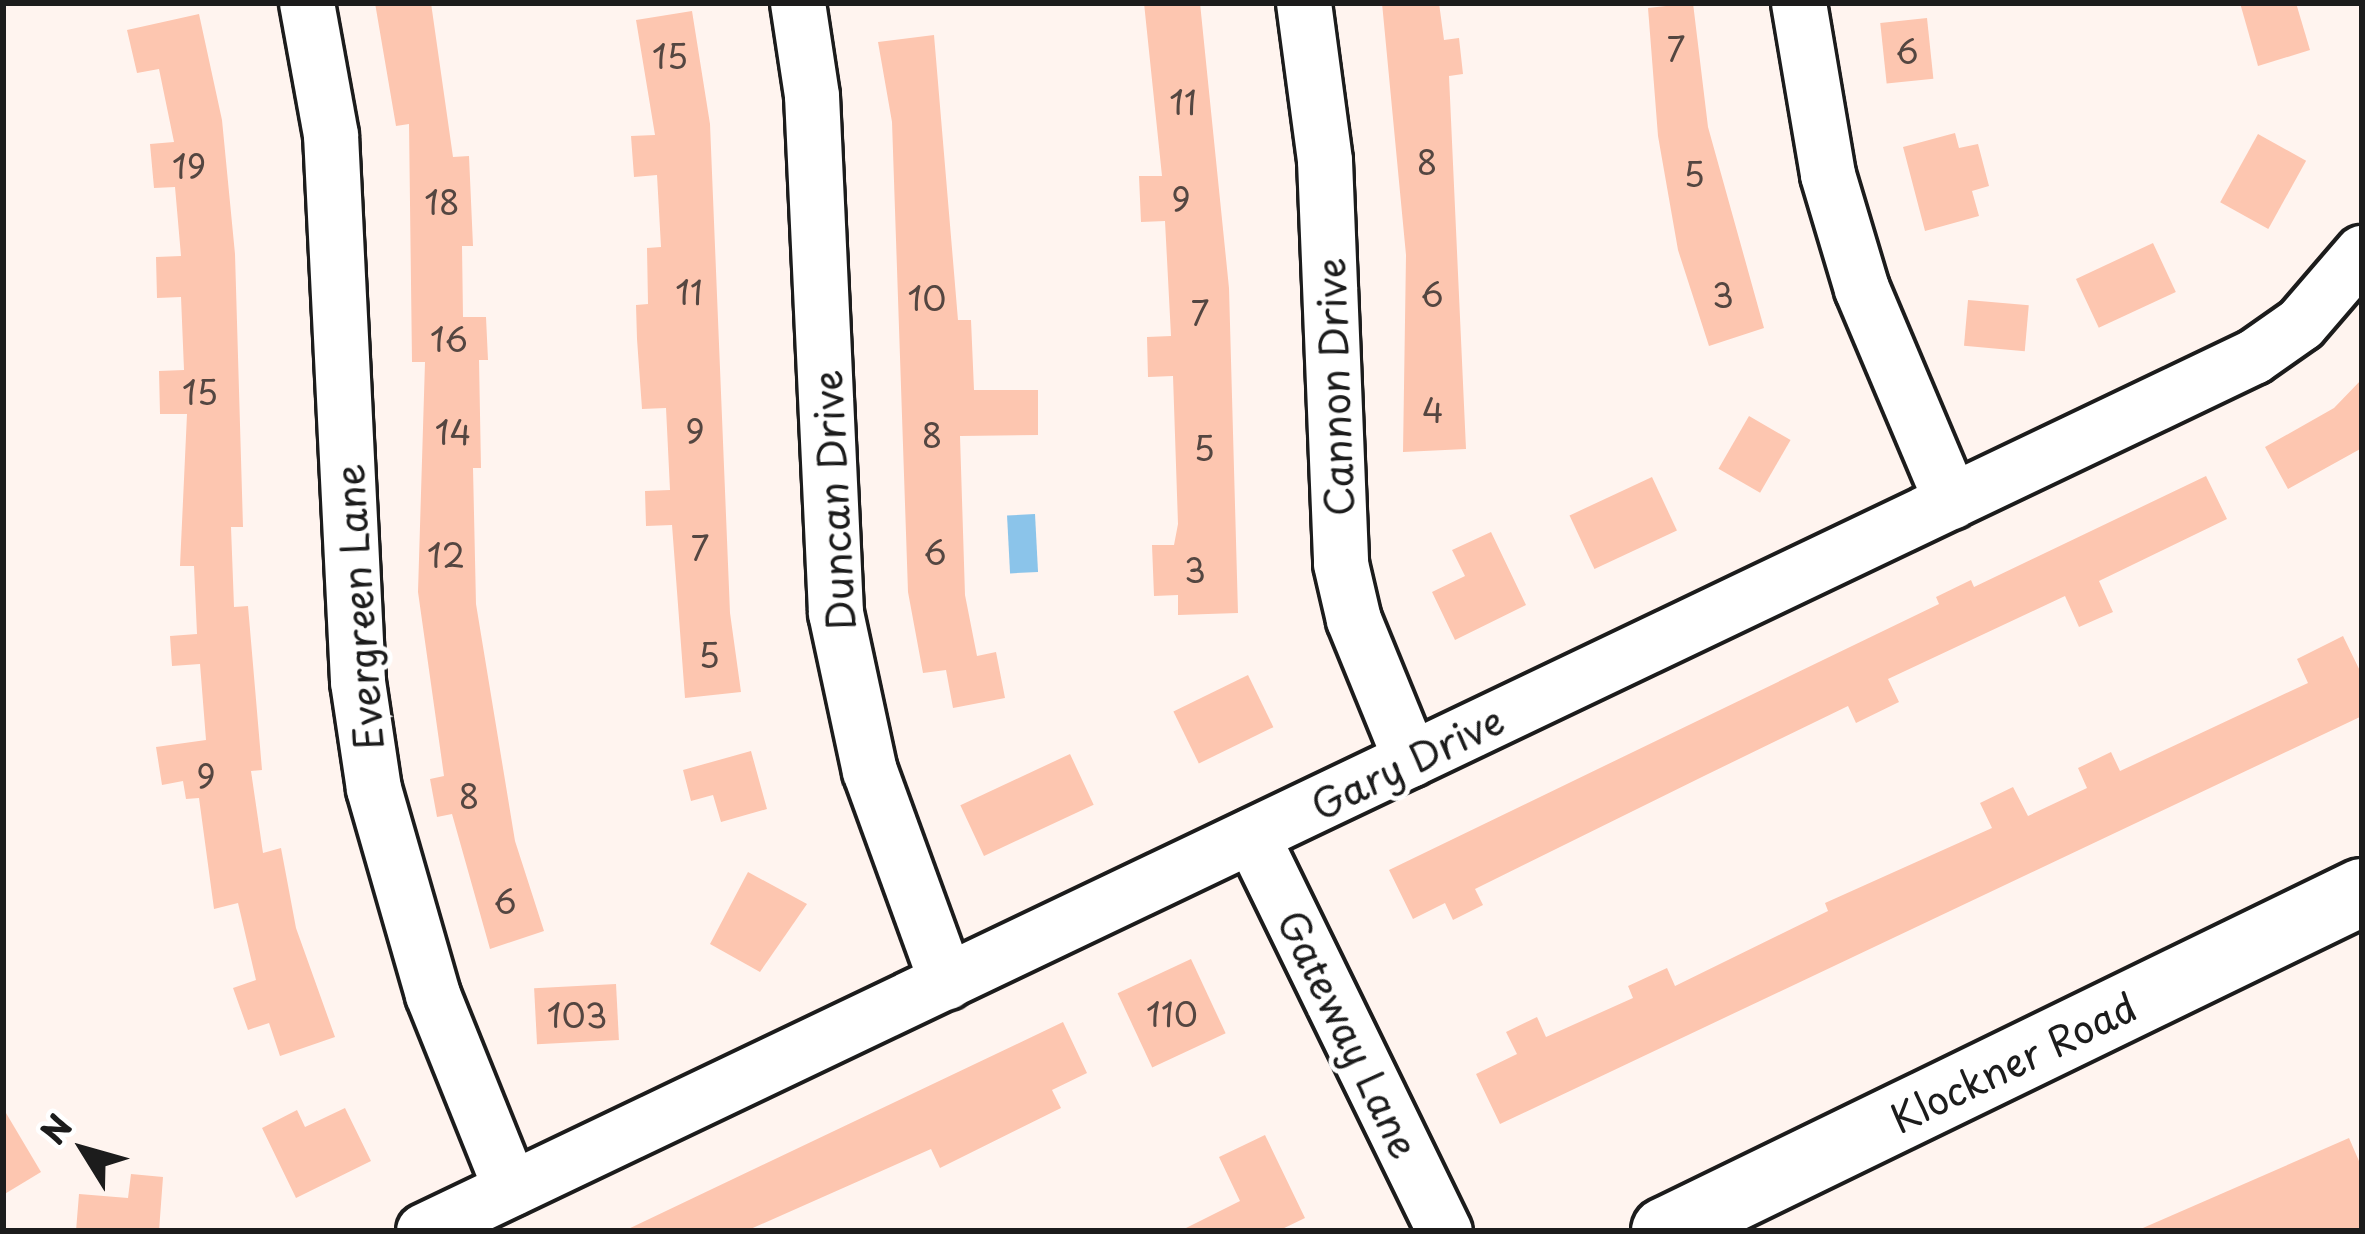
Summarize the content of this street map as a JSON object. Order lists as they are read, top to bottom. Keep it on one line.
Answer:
{"streets":{"main road":["Klockner Road"],"street":["Cannon Drive","Duncan Drive","Evergreen Lane","Gary Drive","Gateway Lane"]},"crossings":[["Cannon Drive","Gary Drive"],["Duncan Drive","Gary Drive"],["Evergreen Lane","Gary Drive"],["Gary Drive","Gateway Lane"]],"house_numbers":["7","6","15","11","8","19","5","9","18","11","6","3","10","7","16","15","4","9","14","8","5","7","6","12","3","5","9","8","6","110","103"],"north":"top left"}
